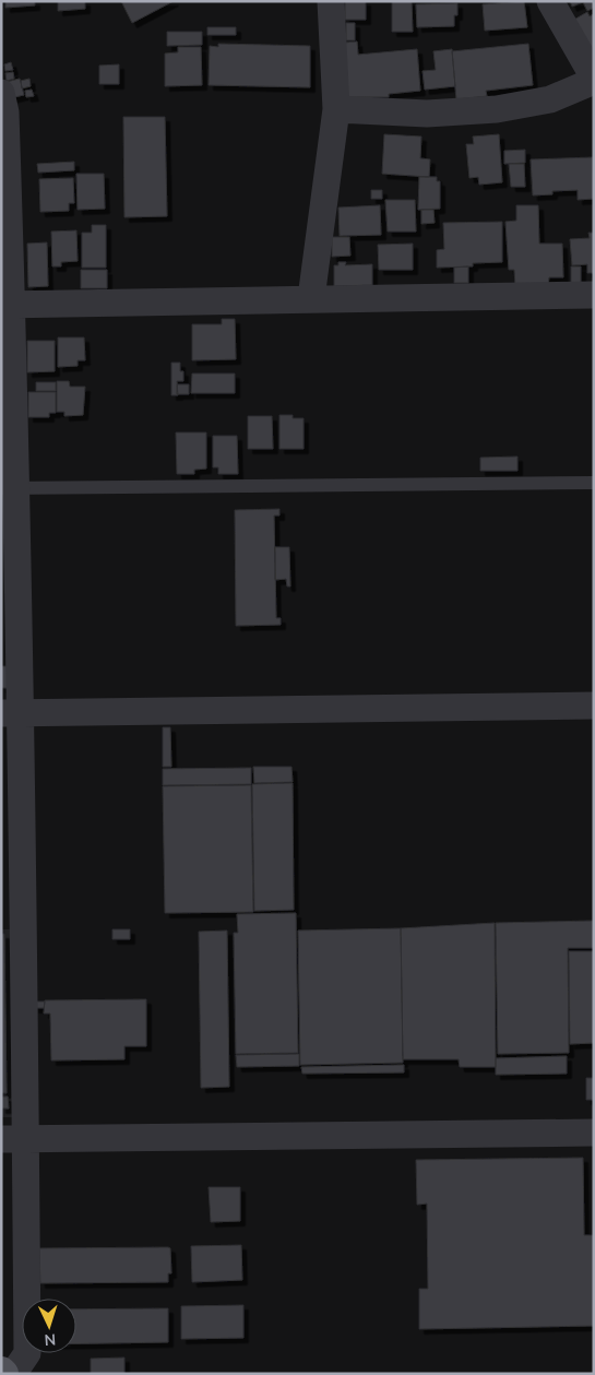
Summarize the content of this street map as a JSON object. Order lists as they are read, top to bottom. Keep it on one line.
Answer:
{"north":"bottom"}
